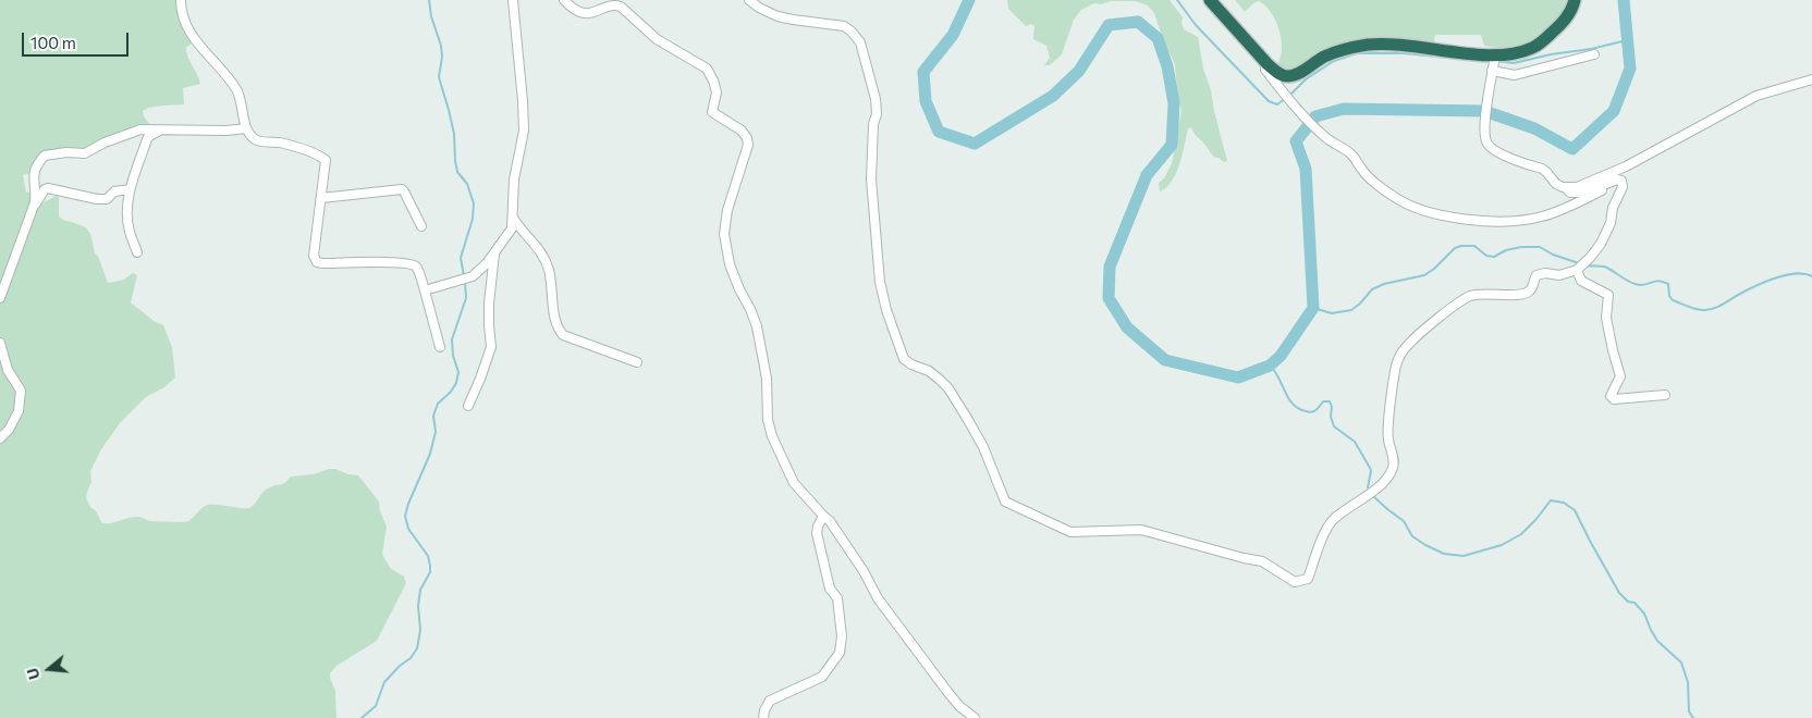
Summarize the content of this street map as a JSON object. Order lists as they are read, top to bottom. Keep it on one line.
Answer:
{"scale_bar":"100 m","north":"left"}
